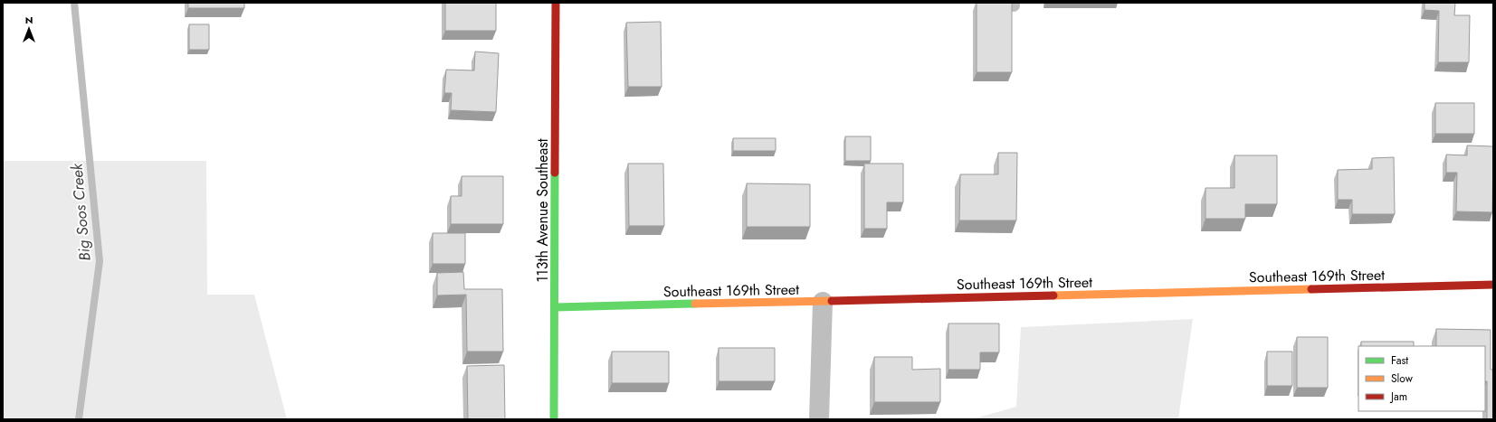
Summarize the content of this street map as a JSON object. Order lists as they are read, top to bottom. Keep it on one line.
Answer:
{"streets":{"street":["113th Avenue Southeast","Southeast 169th Street"]},"crossings":[["113th Avenue Southeast","Southeast 169th Street"]],"water":["Big Soos Creek"],"legend":["Fast","Slow","Jam"],"north":"top"}
